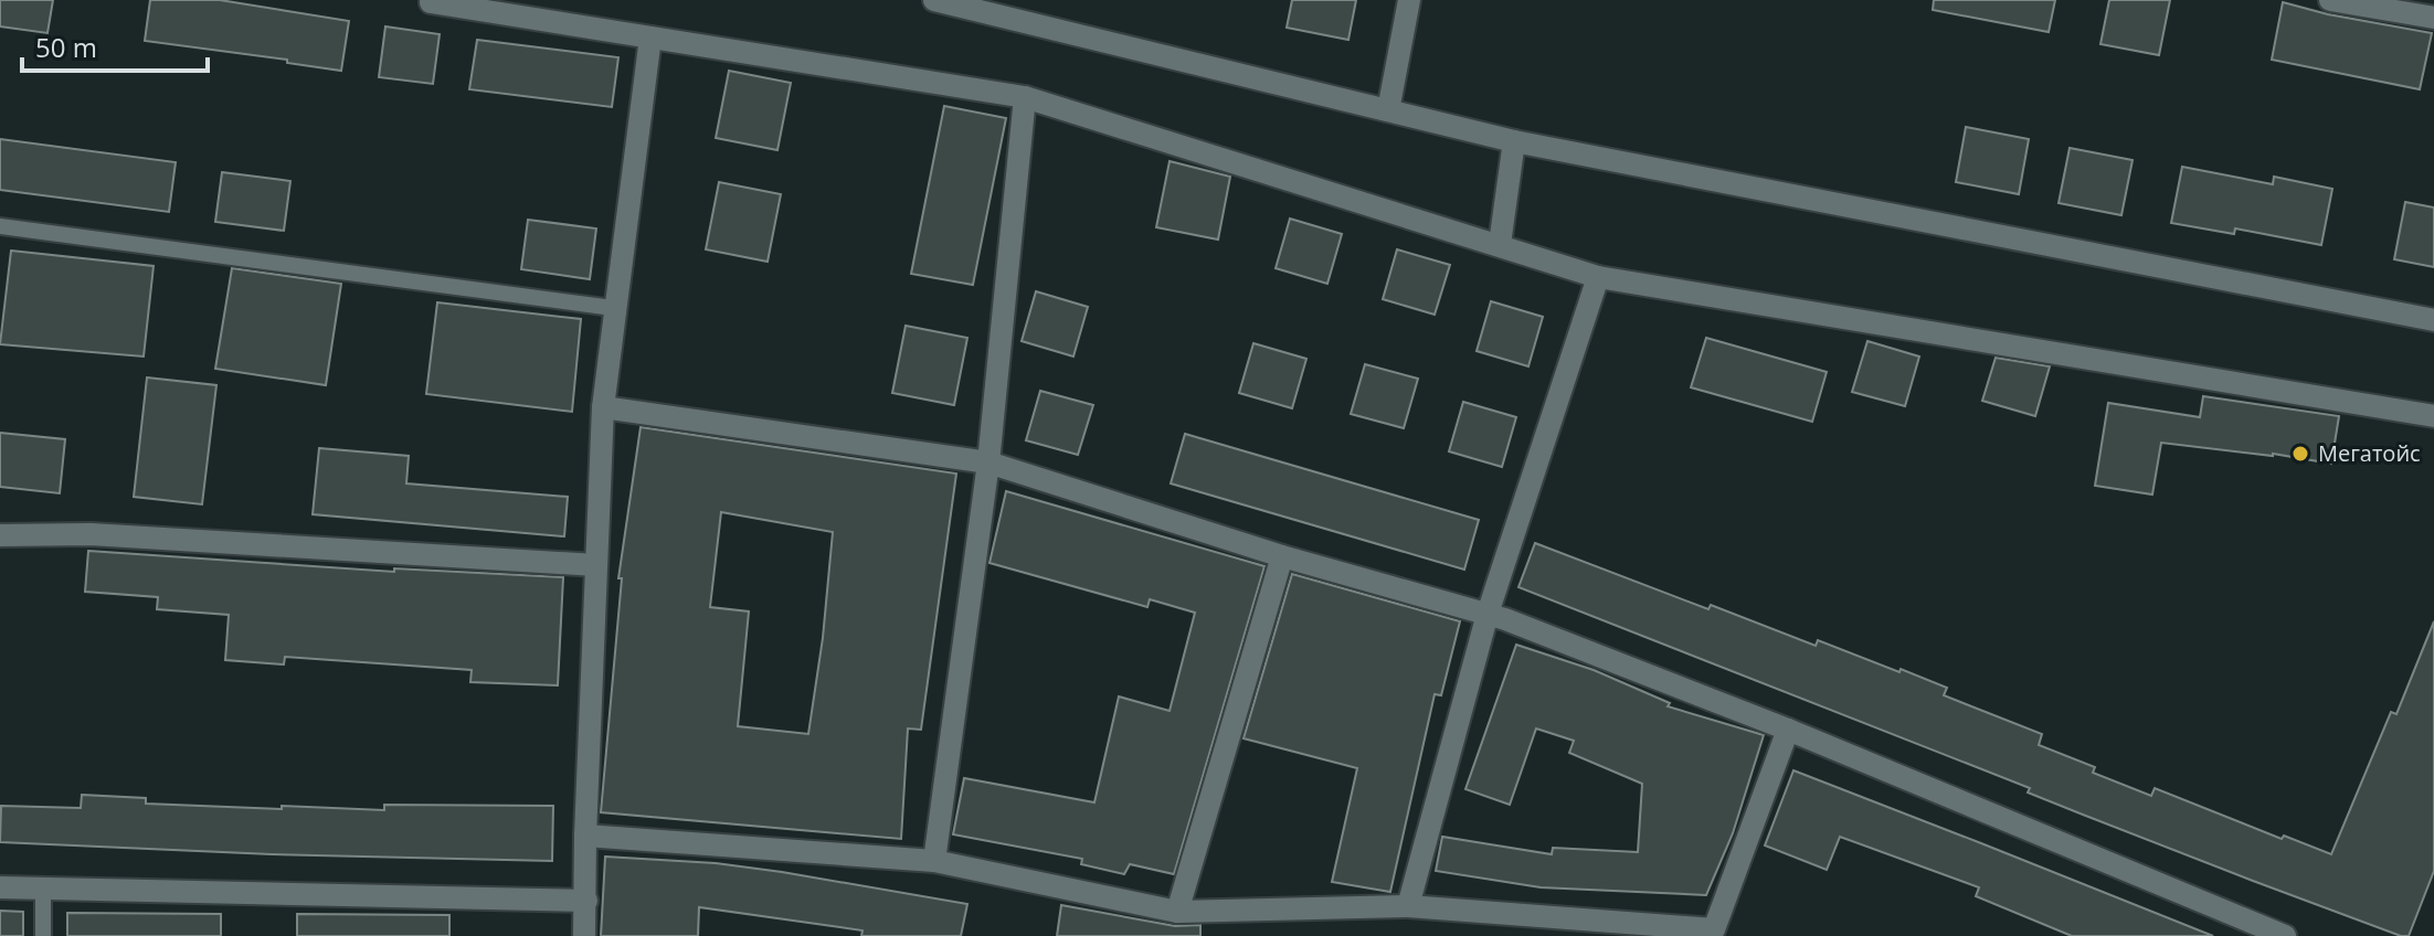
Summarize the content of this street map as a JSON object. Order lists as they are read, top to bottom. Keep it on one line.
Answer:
{"places":["Мегатойс"],"scale_bar":"50 m"}
